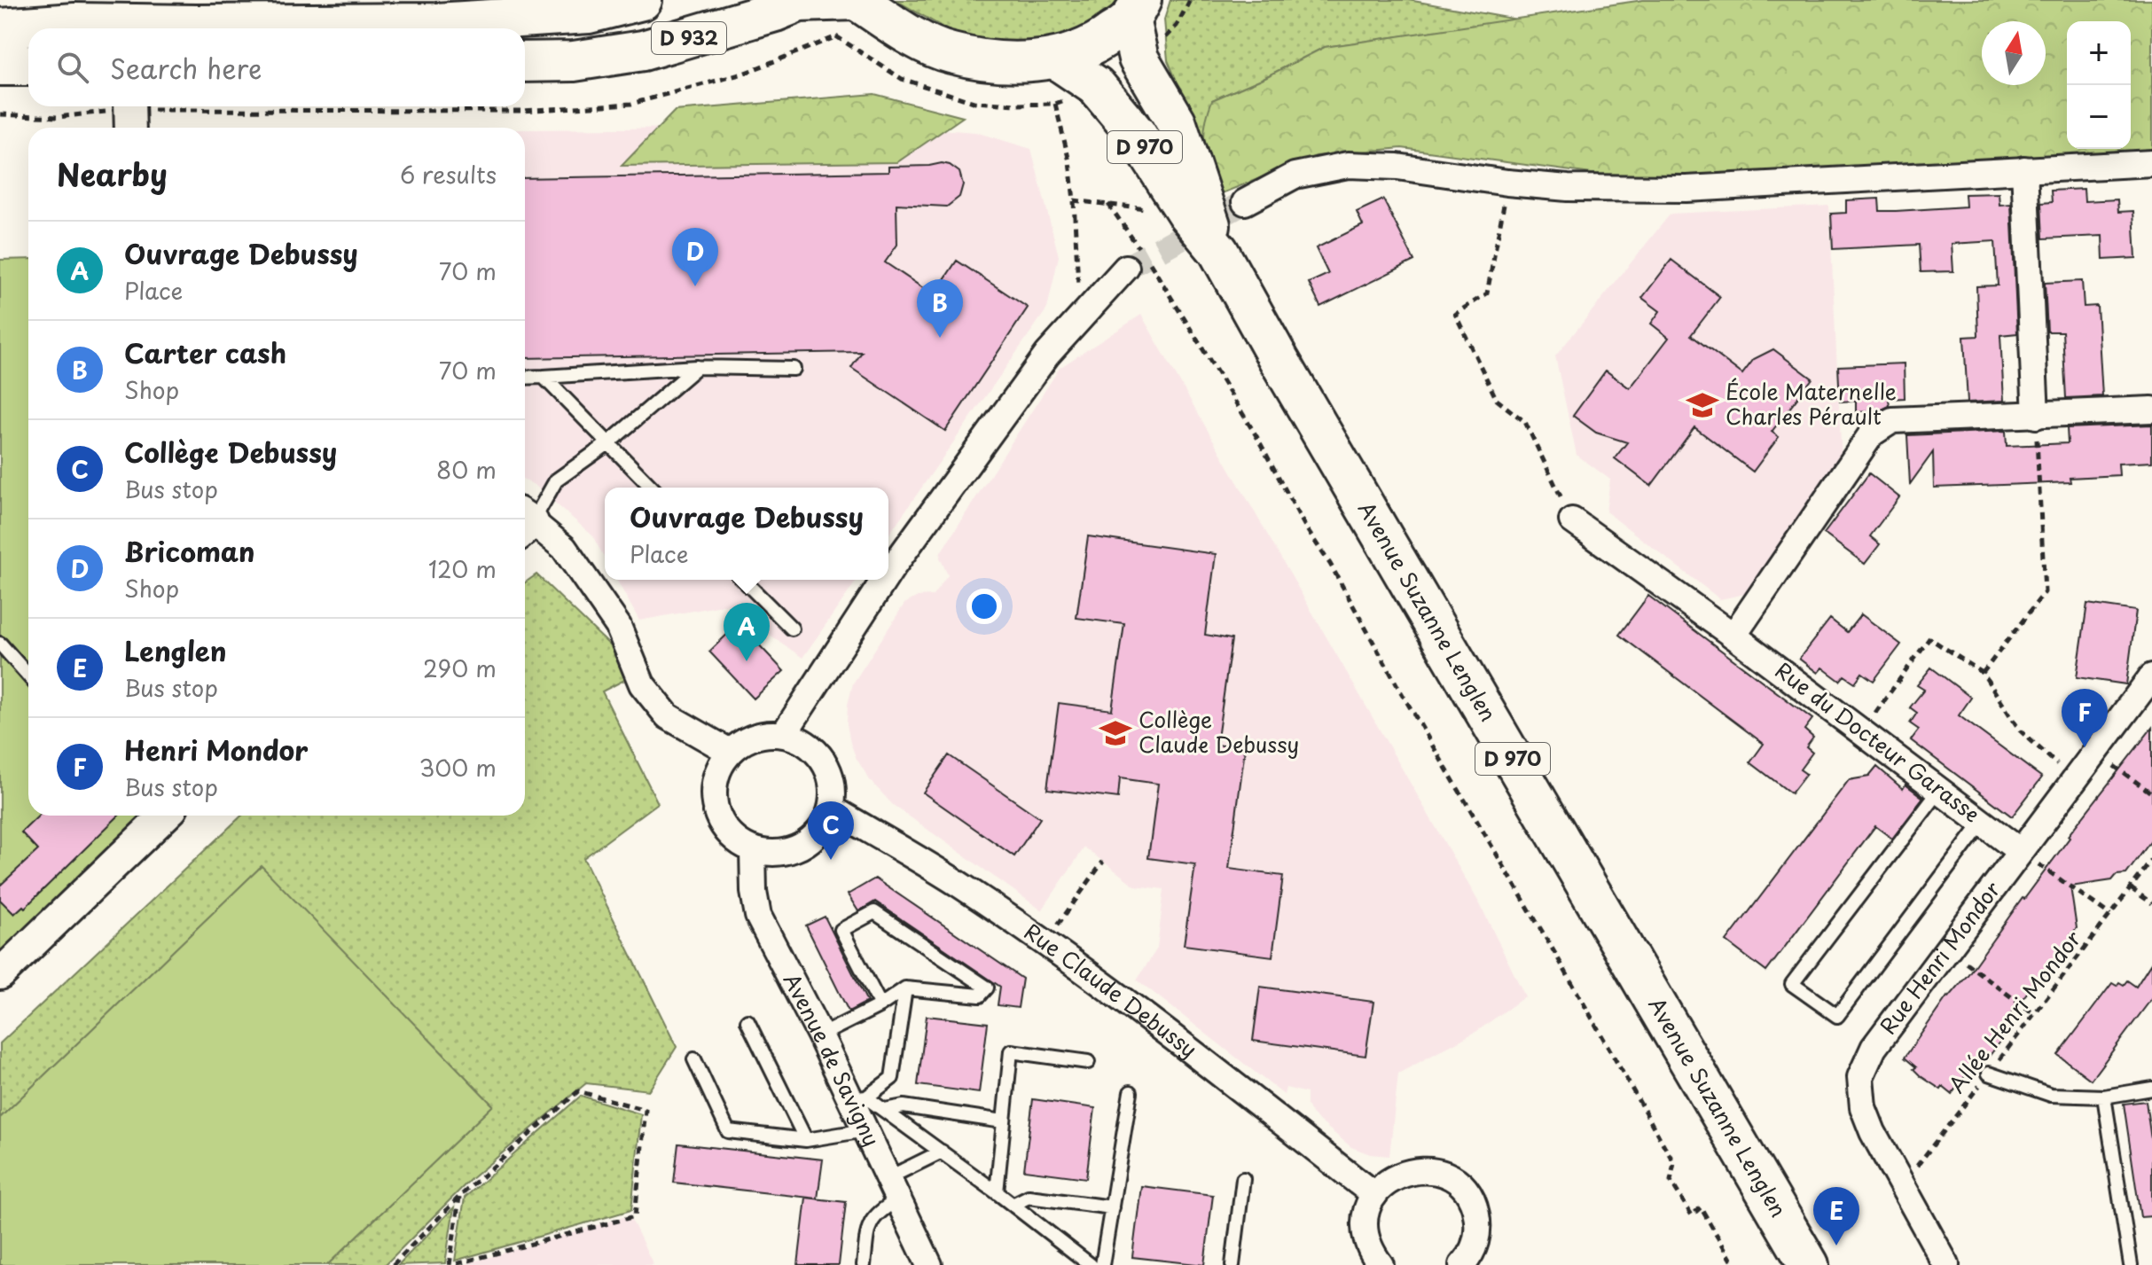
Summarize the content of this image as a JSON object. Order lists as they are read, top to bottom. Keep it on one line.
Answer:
{"streets":{"main road":["D 932","D 970","Avenue Suzanne Lenglen"],"street":["Rue du Docteur Garasse","Rue Henri Mondor","Rue Claude Debussy","Avenue de Savigny"],"path":["Allée Henri Mondor"]},"crossings":[["Rue du Docteur Garasse","Rue Henri Mondor"],["Rue Henri Mondor","Allée Henri Mondor"],["Rue Claude Debussy","Avenue de Savigny"]],"places":{"school or university":["École Maternelle Charles Pérault","Collège Claude Debussy"]},"north":"top","page":{"map_buttons":["+","−"],"search":"Search here","heading":["Nearby","6 results"],"list":[{"mark":"A","name":"Ouvrage Debussy","note":"Place","value":"70 m"},{"mark":"B","name":"Carter cash","note":"Shop","value":"70 m"},{"mark":"C","name":"Collège Debussy","note":"Bus stop","value":"80 m"},{"mark":"D","name":"Bricoman","note":"Shop","value":"120 m"},{"mark":"E","name":"Lenglen","note":"Bus stop","value":"290 m"},{"mark":"F","name":"Henri Mondor","note":"Bus stop","value":"300 m"}],"pins":["D","B","A","F","C","E"],"popup":["Ouvrage Debussy","Place"]}}
